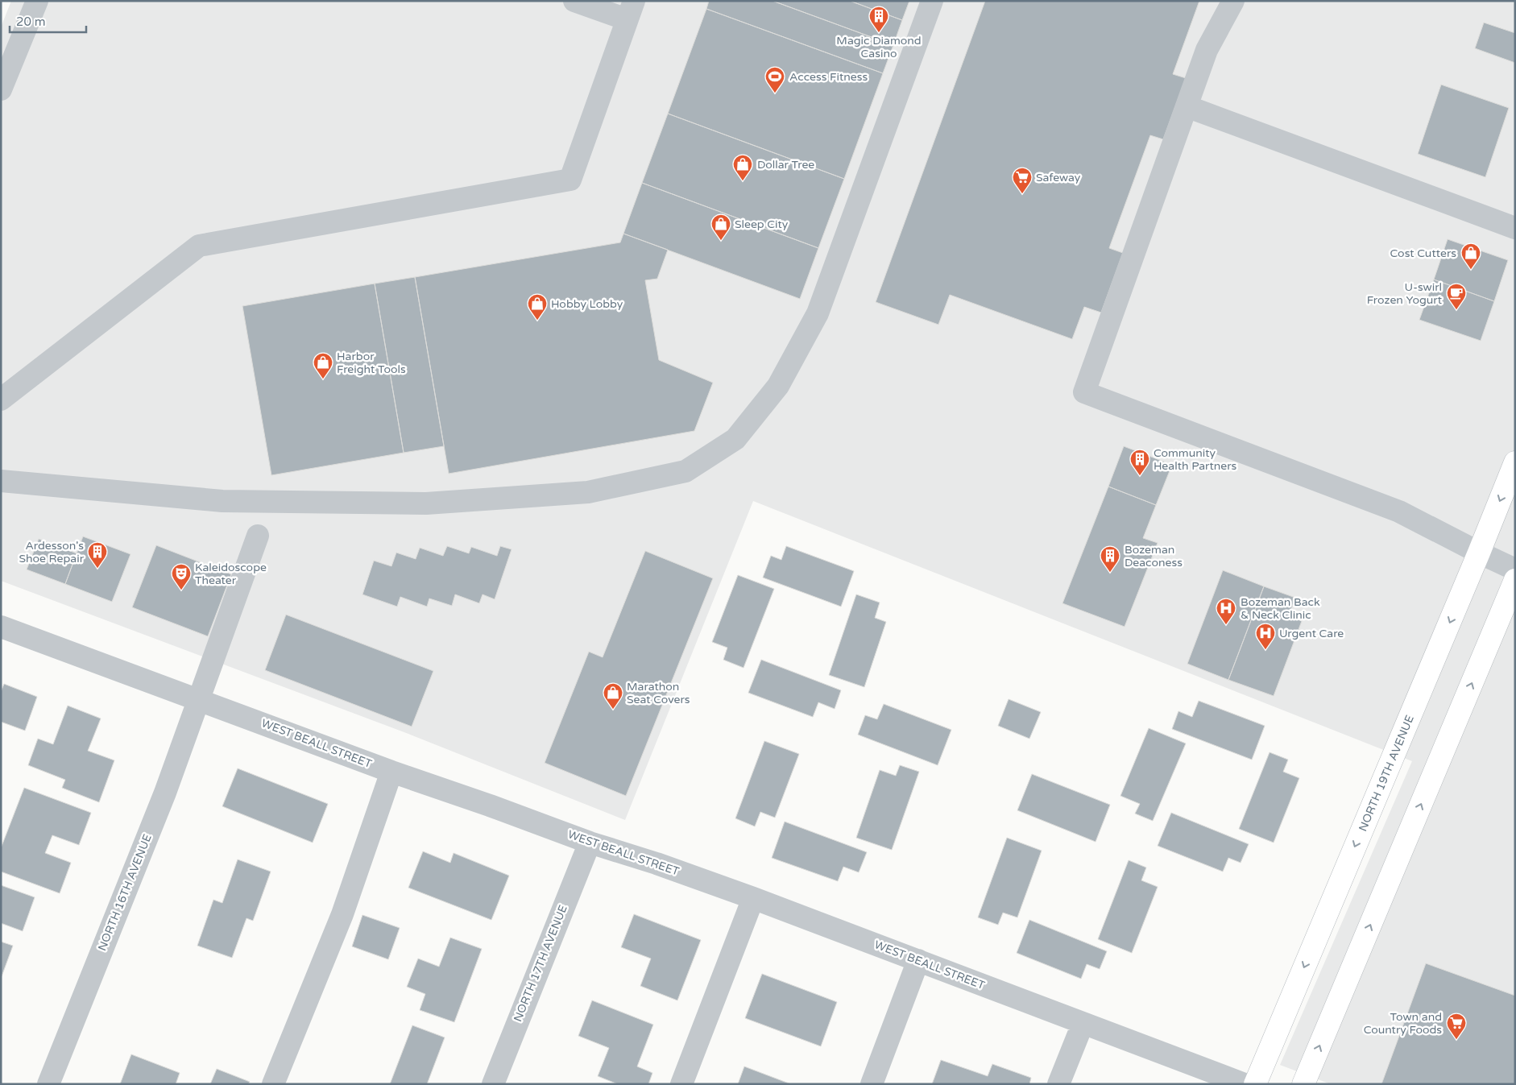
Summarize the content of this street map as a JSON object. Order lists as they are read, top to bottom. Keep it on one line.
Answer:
{"streets":{"main road":["NORTH 19TH AVENUE"],"street":["WEST BEALL STREET","NORTH 16TH AVENUE","NORTH 17TH AVENUE"]},"crossings":[["WEST BEALL STREET","NORTH 16TH AVENUE"],["WEST BEALL STREET","NORTH 17TH AVENUE"]],"places":{"building":["Magic Diamond Casino","Community Health Partners","Ardesson's Shoe Repair","Bozeman Deaconess"],"sports":["Access Fitness"],"shop":["Dollar Tree","Sleep City","Cost Cutters","Hobby Lobby","Harbor Freight Tools","Marathon Seat Covers"],"supermarket":["Safeway","Town and Country Foods"],"cafe":["U-swirl Frozen Yogurt"],"theatre":["Kaleidoscope Theater"],"hospital":["Bozeman Back & Neck Clinic","Urgent Care"]},"scale_bar":"20 m"}
